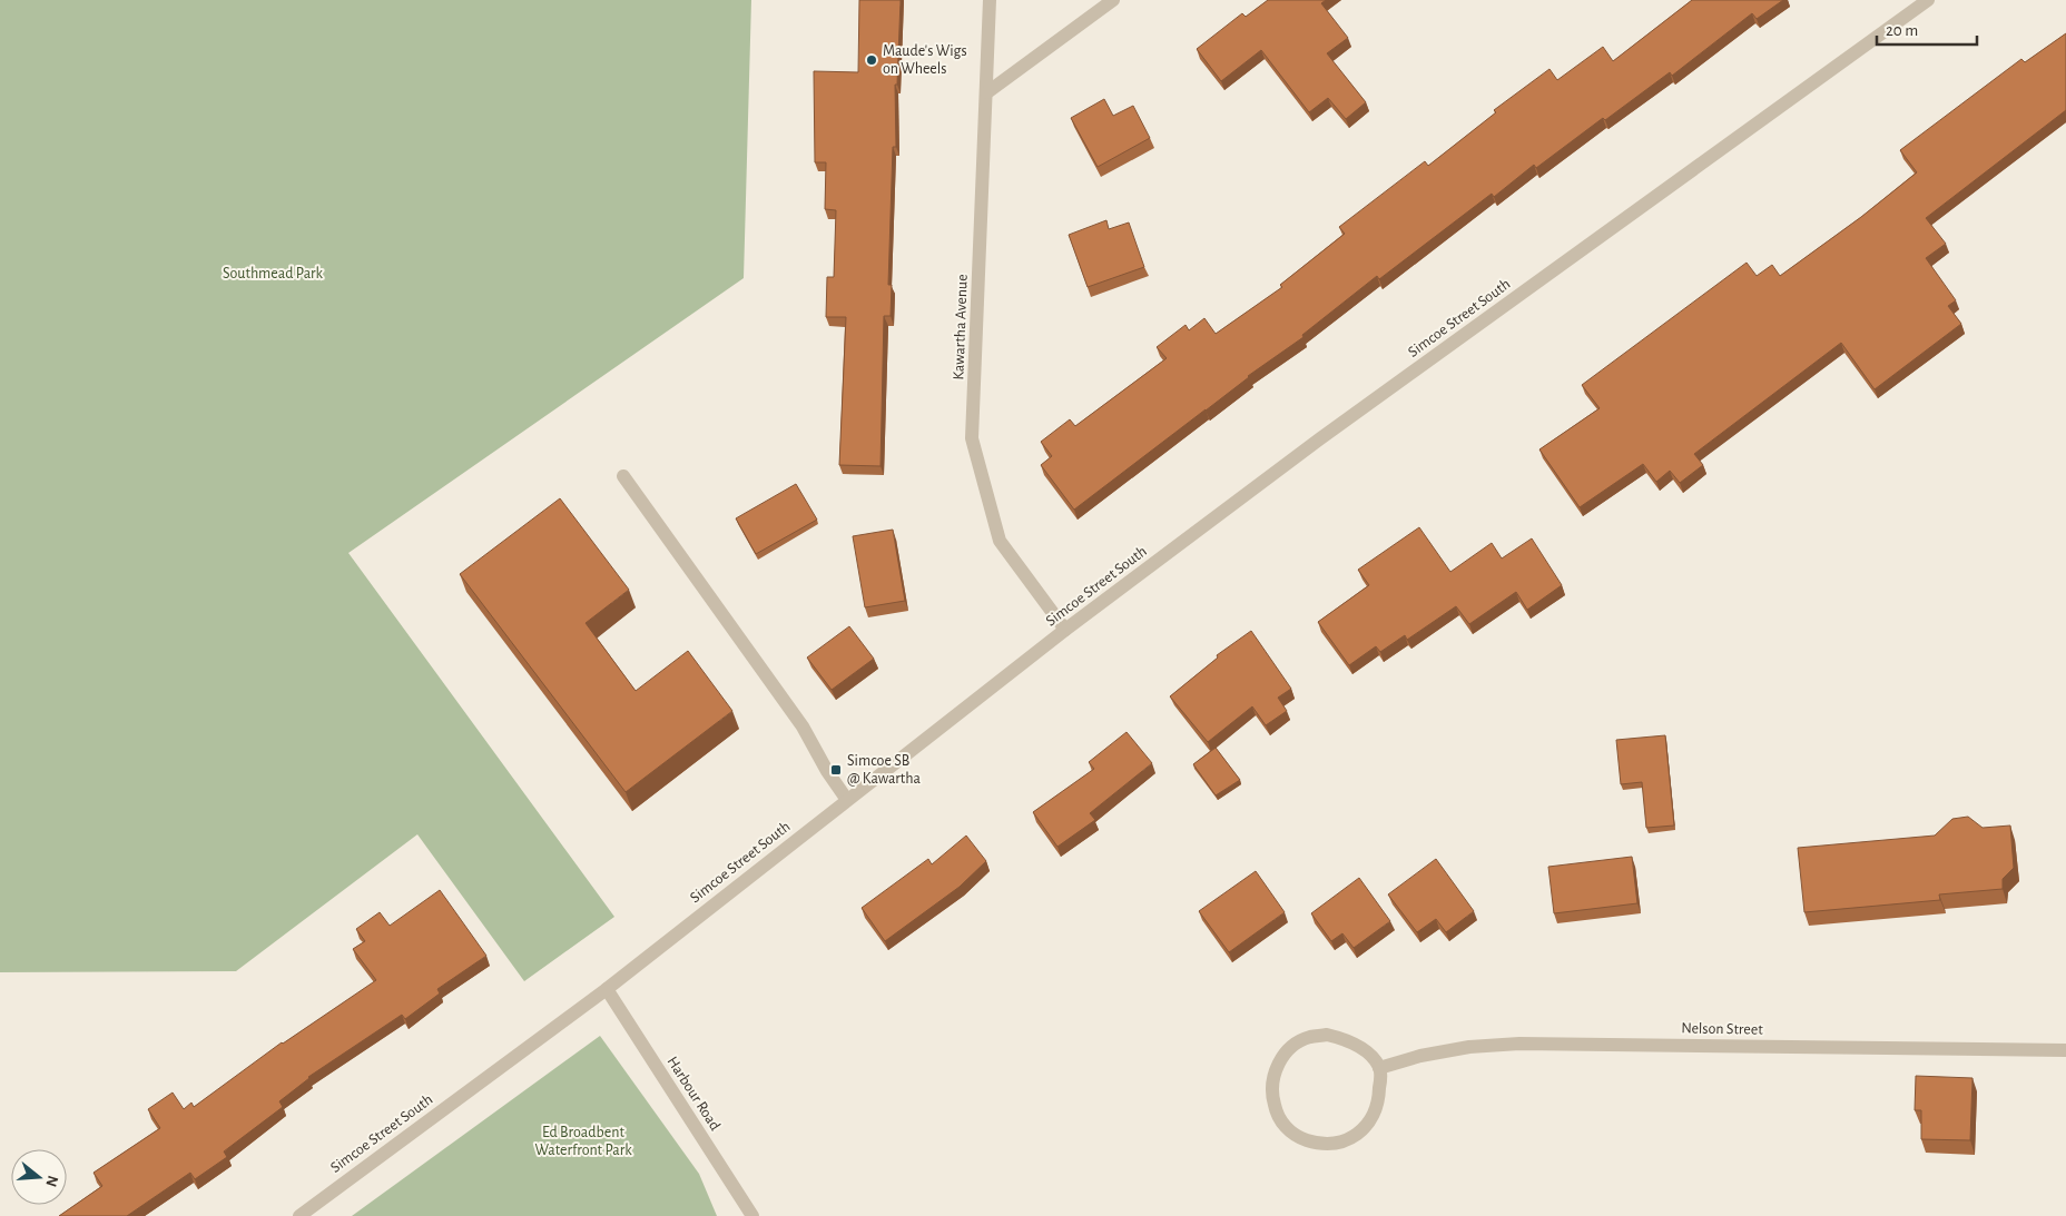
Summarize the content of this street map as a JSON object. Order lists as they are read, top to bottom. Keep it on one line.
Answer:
{"streets":{"street":["Simcoe Street South","Kawartha Avenue","Nelson Street","Harbour Road"]},"crossings":[["Simcoe Street South","Kawartha Avenue"],["Simcoe Street South","Harbour Road"]],"parks":["Southmead Park","Ed Broadbent Waterfront Park"],"places":{"other":["Maude's Wigs on Wheels"],"transit":["Simcoe SB @ Kawartha"]},"scale_bar":"20 m","north":"right"}
